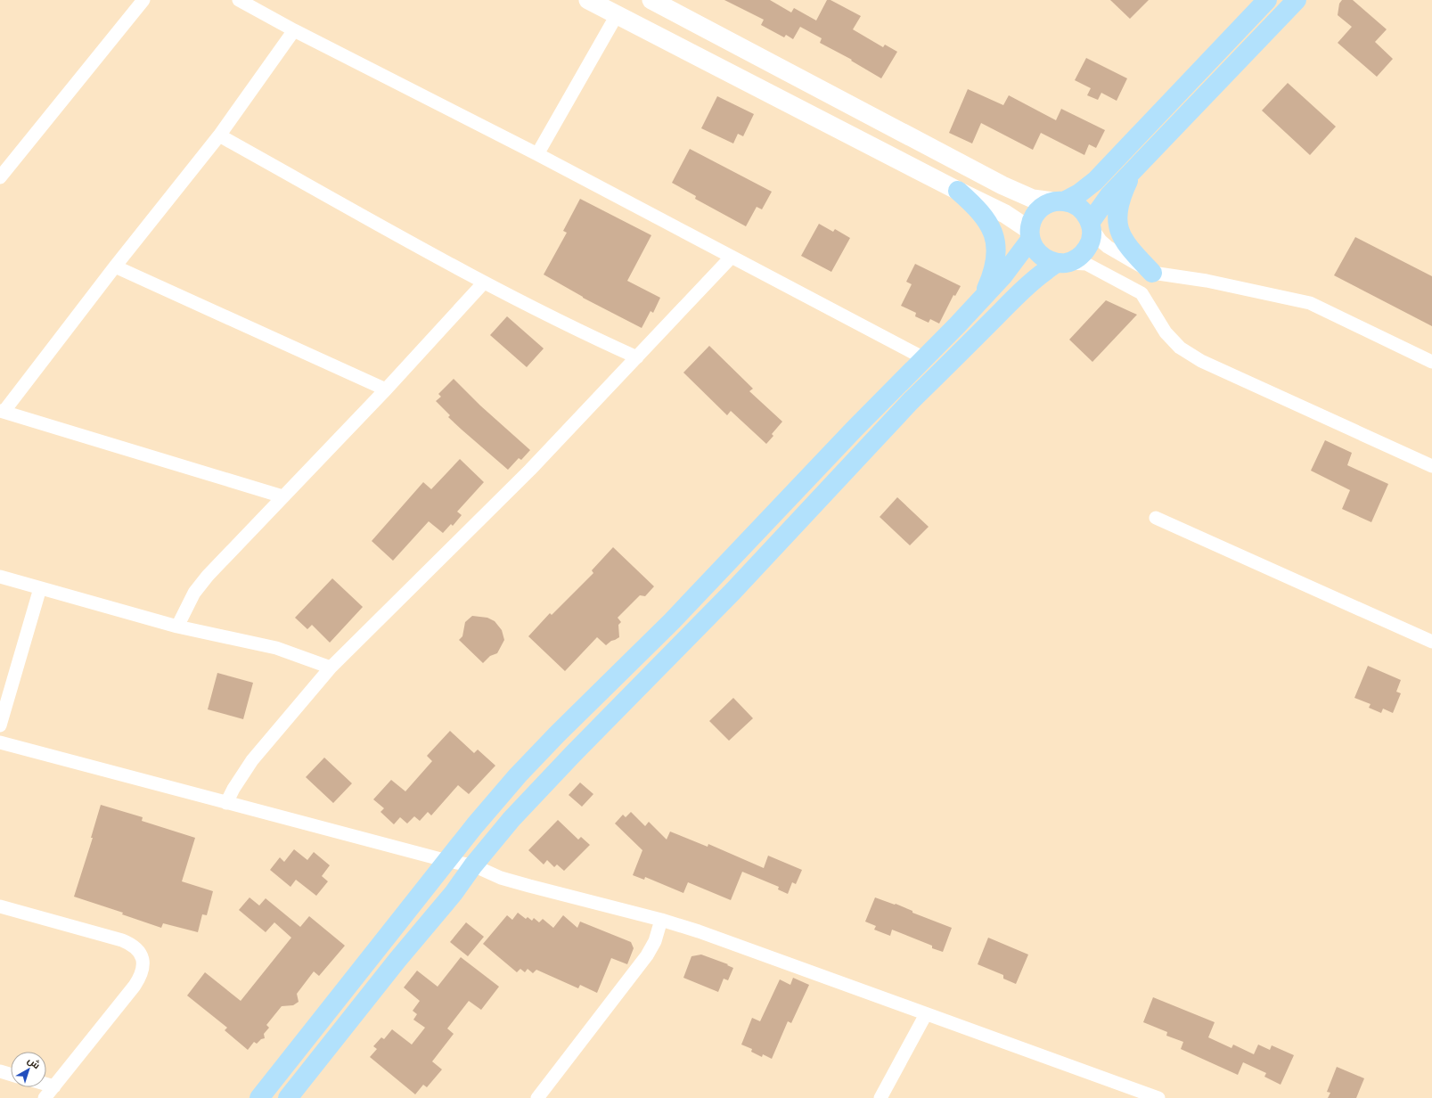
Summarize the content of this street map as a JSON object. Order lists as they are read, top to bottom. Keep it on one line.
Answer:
{"north":"top right"}
